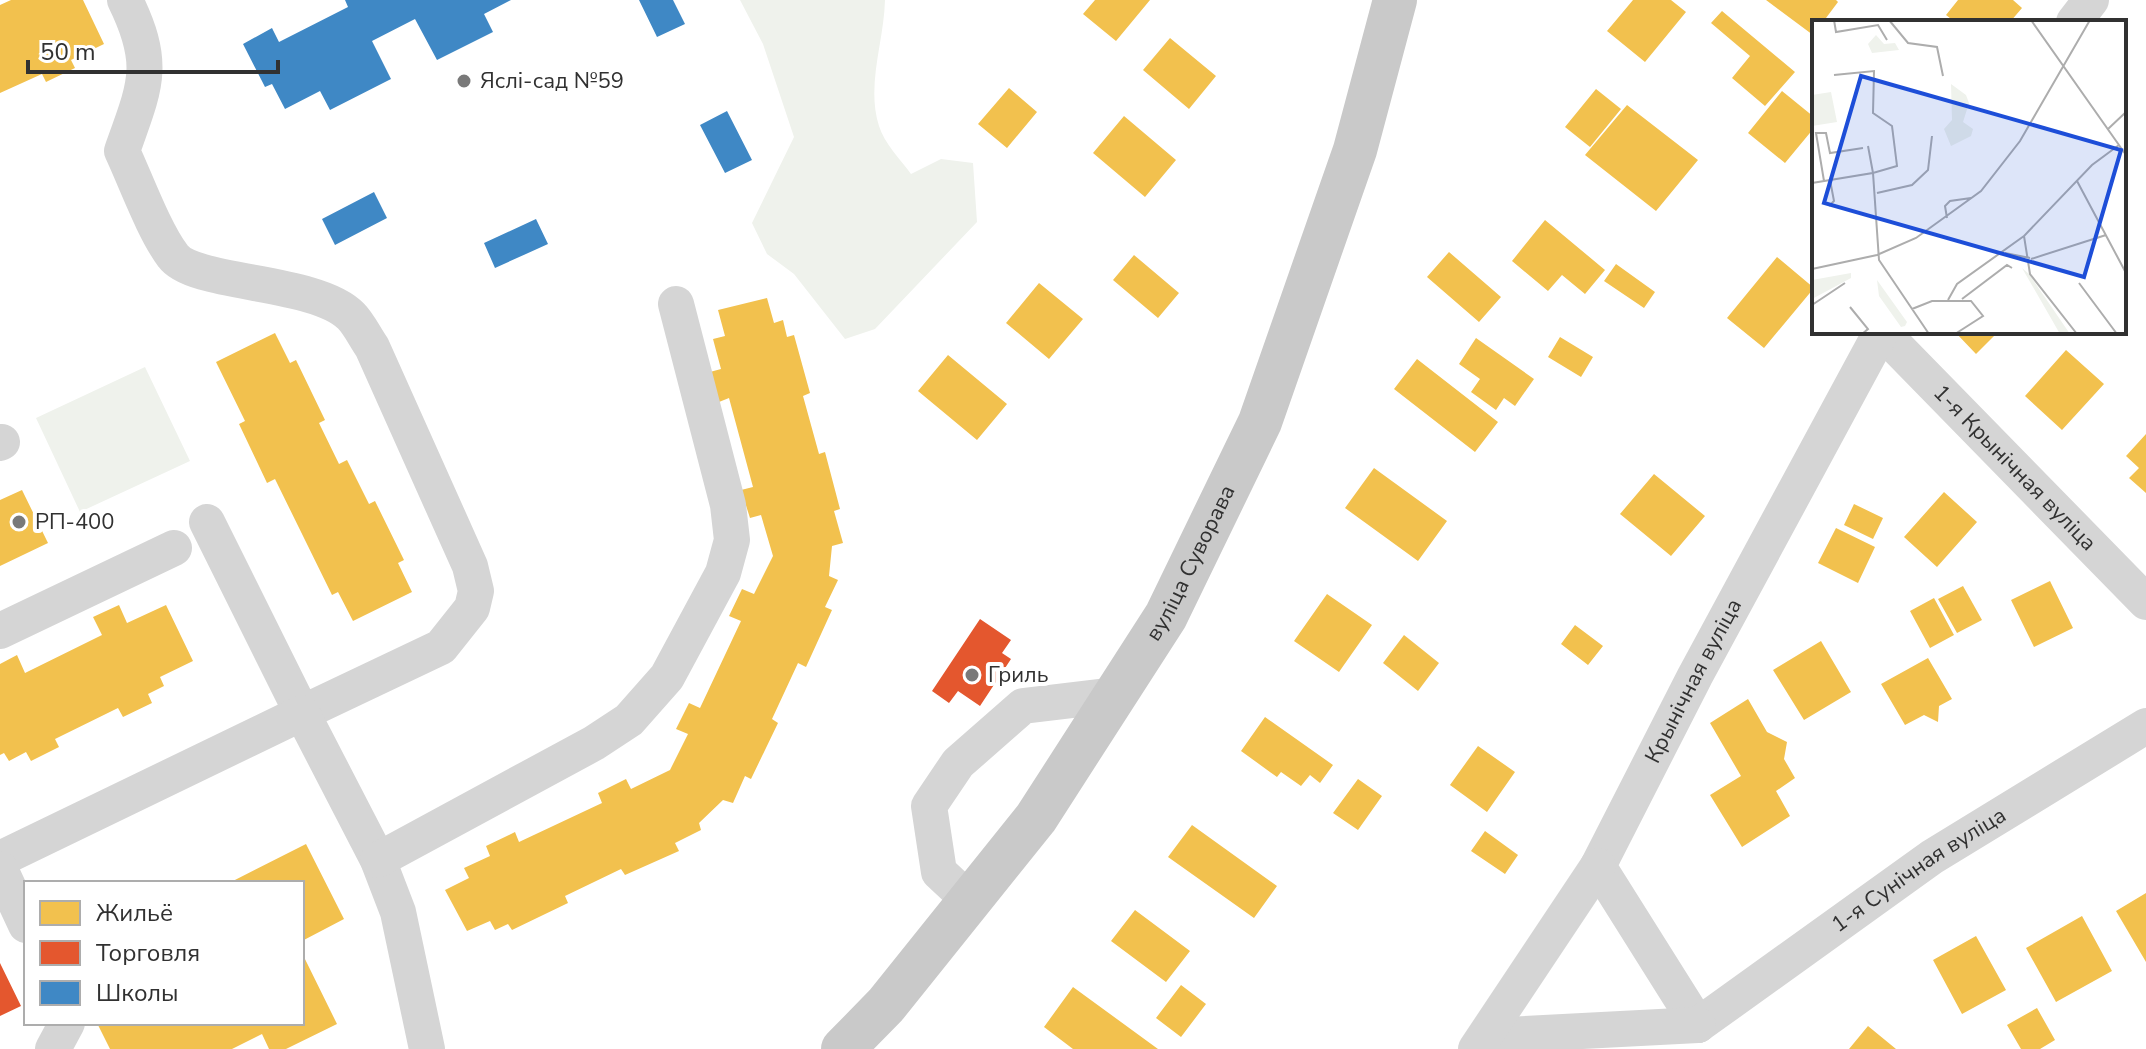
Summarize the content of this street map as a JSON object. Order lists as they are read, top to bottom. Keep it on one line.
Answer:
{"streets":{"main road":["вуліца Суворава"],"street":["1-я Крынічная вуліца","Крынічная вуліца","1-я Сунічная вуліца"]},"places":["Яслі-сад №59","РП-400","Гриль"],"legend":["Жильё","Торговля","Школы"],"scale_bar":"50 m"}
